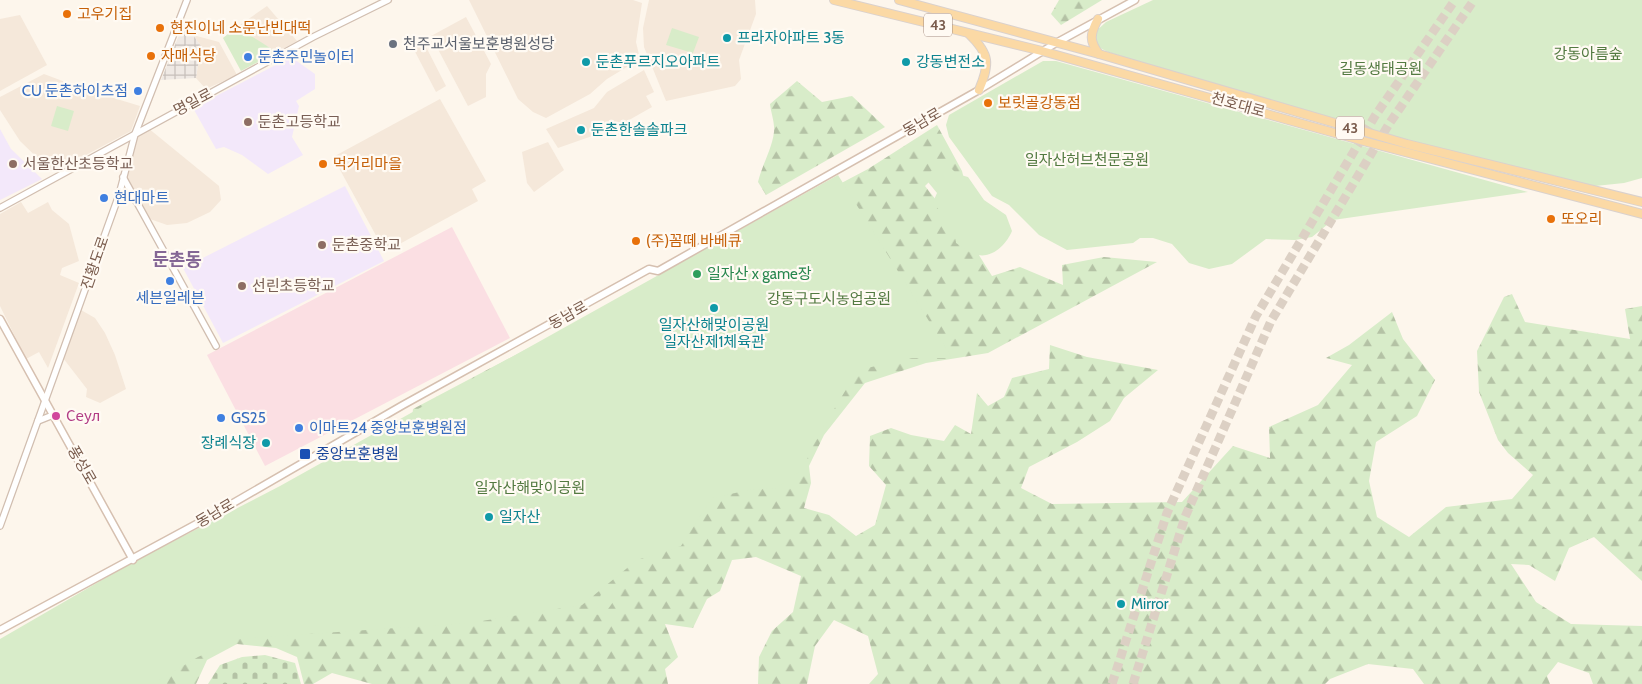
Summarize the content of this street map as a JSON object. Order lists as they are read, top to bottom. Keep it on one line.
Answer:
{"streets":{"main road":["43","천호대로","동남로","풍성로"],"street":["명일로","진황도로"]},"crossings":[["명일로","진황도로"],["천호대로","동남로"],["동남로","풍성로"],["진황도로","풍성로"]],"districts":["둔촌동"],"parks":["강동아름숲","길동생태공원","일자산허브천문공원","강동구도시농업공원","일자산해맞이공원"],"places":{"other":["고우기집","현진이네 소문난빈대떡","프라자아파트 3동","천주교서울보훈병원성당","자매식당","둔촌주민놀이터","둔촌푸르지오아파트","강동변전소","CU 둔촌하이츠점","보릿골강동점","둔촌고등학교","둔촌한솔솔파크","서울한산초등학교","먹거리마을","현대마트","또오리","(주)꼼떼 바베큐","둔촌중학교","일자산 x game장","세븐일레븐","선린초등학교","일자산해맞이공원 일자산제1체육관","Сеул","GS25","이마트24 중앙보훈병원점","장례식장","일자산","Mirror"],"transit":["중앙보훈병원"]}}
